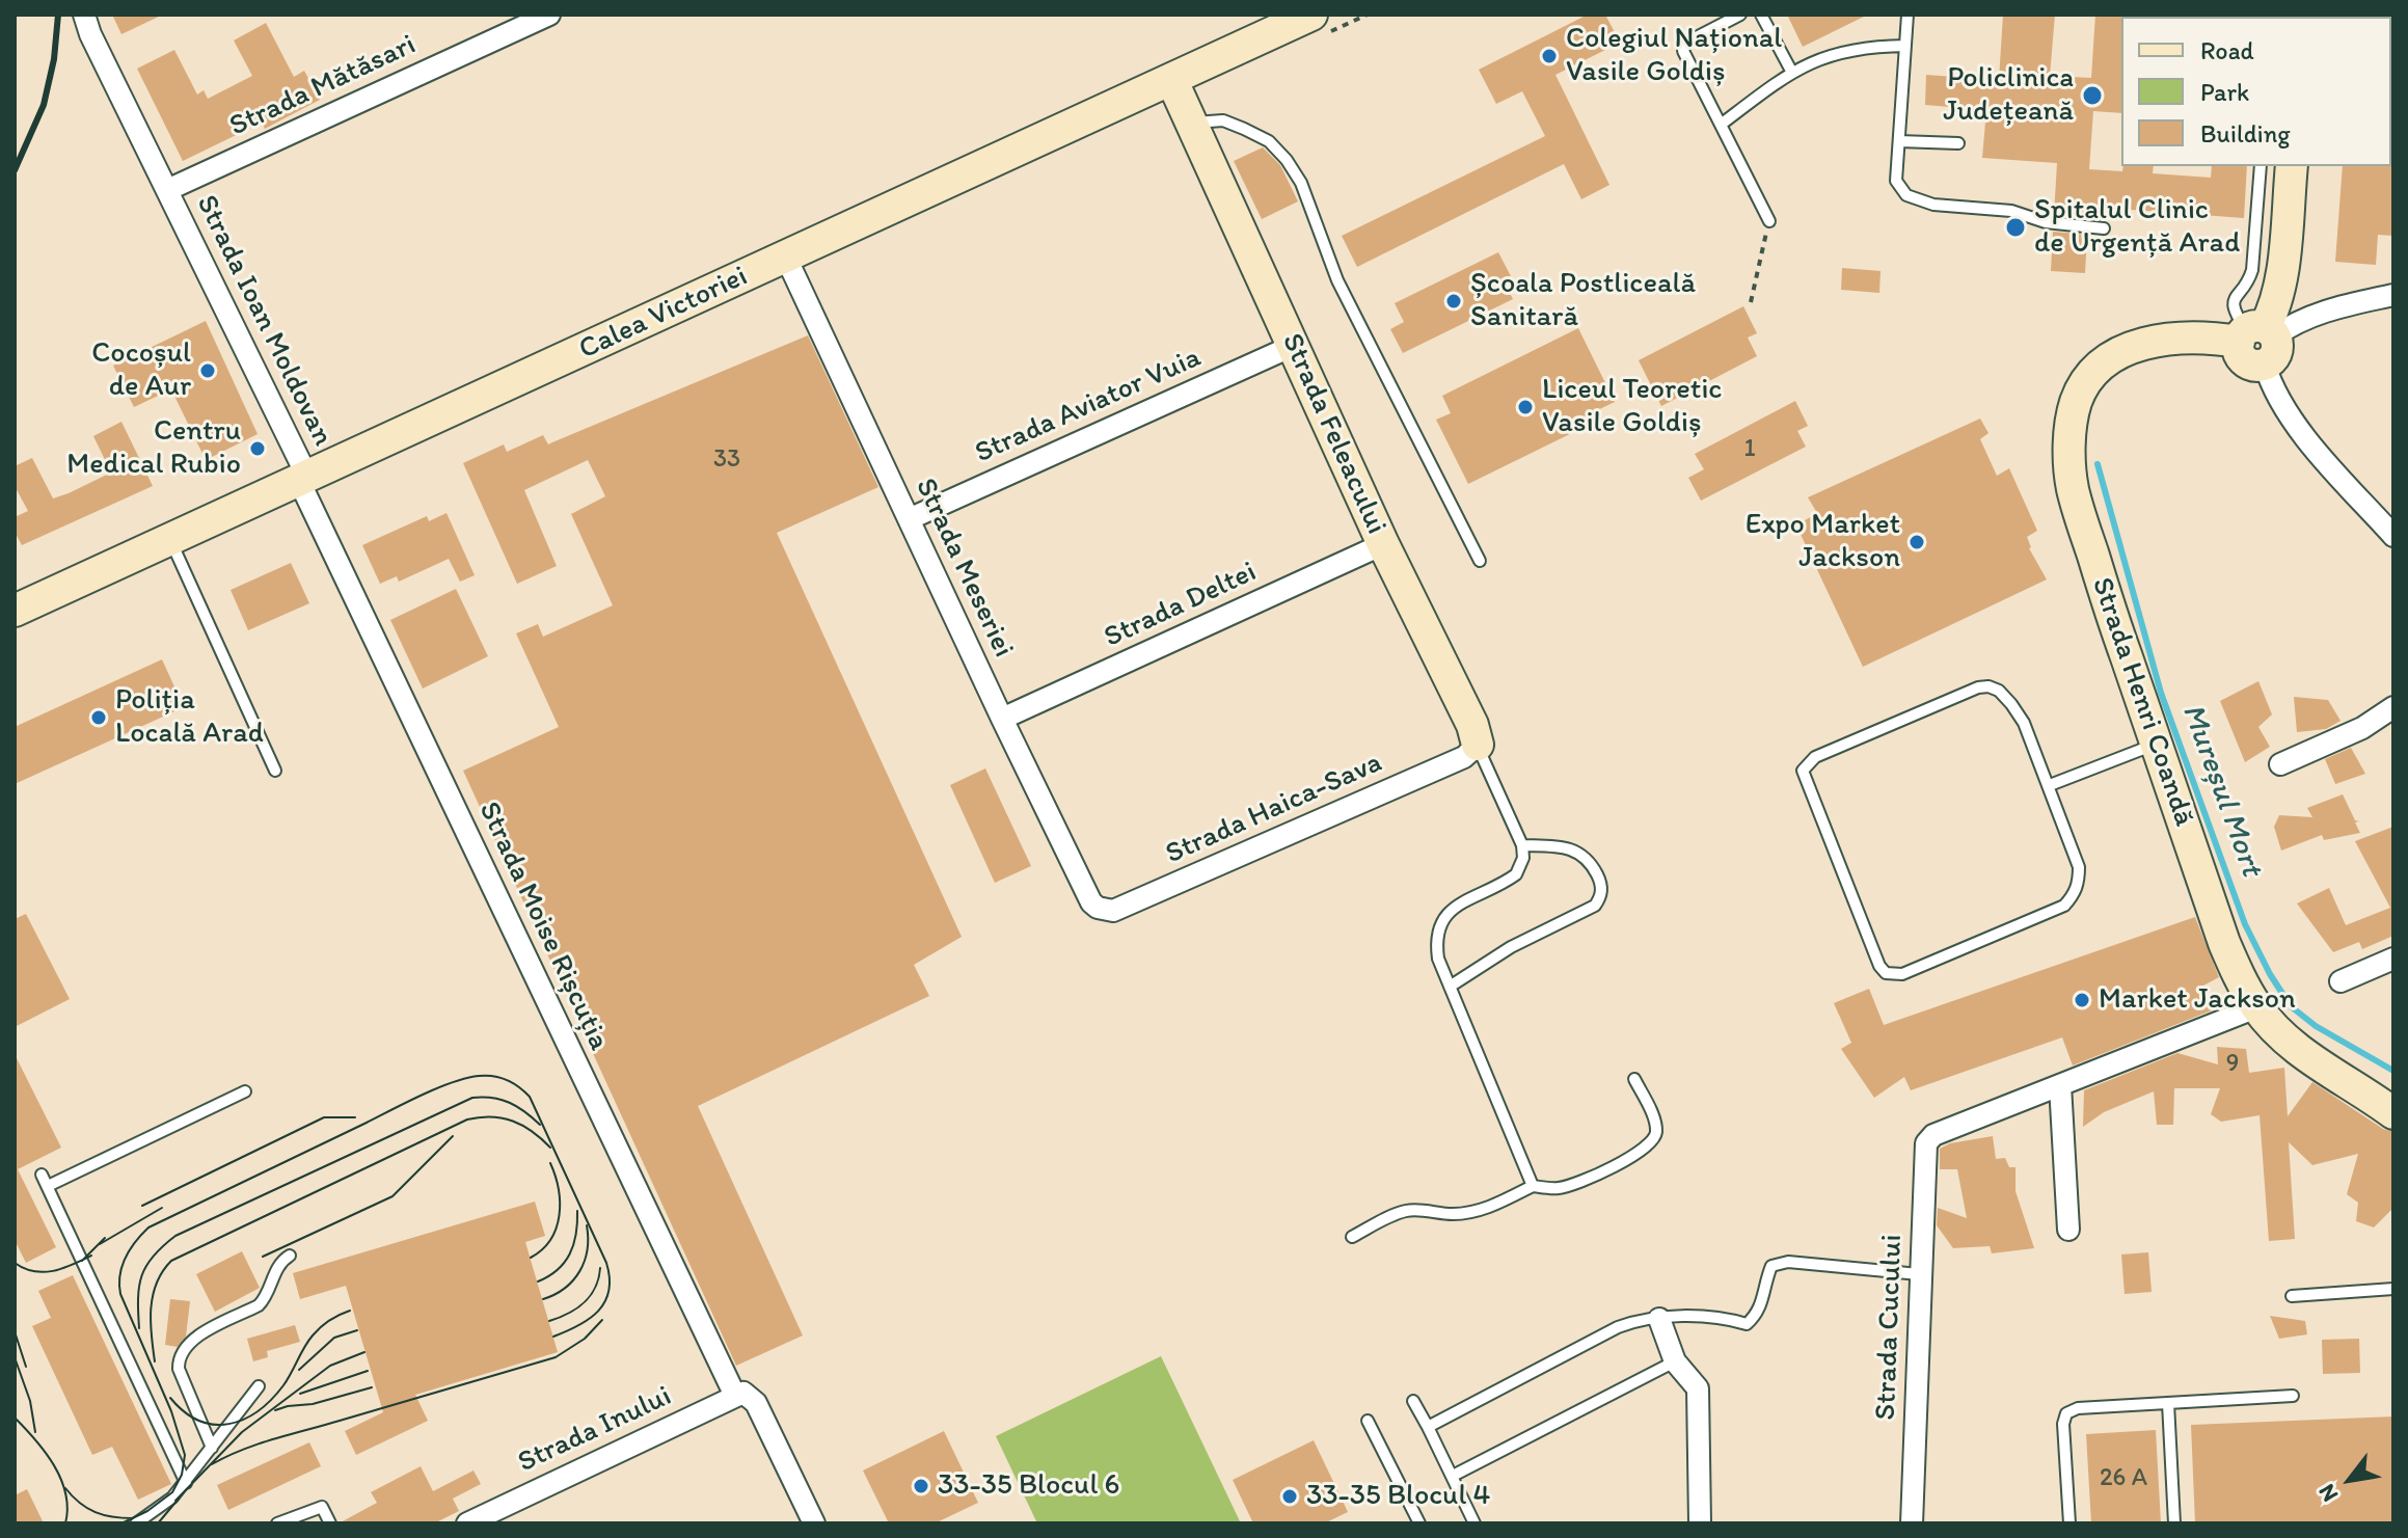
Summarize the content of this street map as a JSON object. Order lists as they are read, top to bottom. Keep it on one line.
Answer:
{"streets":{"street":["Strada Mătăsari","Calea Victoriei","Strada Ioan Moldovan","Strada Aviator Vuia","Strada Feleacului","Strada Meseriei","Strada Deltei","Strada Henri Coandă","Strada Haica-Sava","Strada Moise Rișcuția","Strada Cucului","Strada Inului"]},"crossings":[["Strada Mătăsari","Strada Ioan Moldovan"],["Calea Victoriei","Strada Ioan Moldovan"],["Calea Victoriei","Strada Feleacului"],["Calea Victoriei","Strada Meseriei"],["Calea Victoriei","Strada Moise Rișcuția"],["Strada Ioan Moldovan","Strada Moise Rișcuția"],["Strada Aviator Vuia","Strada Feleacului"],["Strada Aviator Vuia","Strada Meseriei"],["Strada Feleacului","Strada Deltei"],["Strada Feleacului","Strada Haica-Sava"],["Strada Meseriei","Strada Deltei"],["Strada Meseriei","Strada Haica-Sava"],["Strada Moise Rișcuția","Strada Inului"]],"water":["Mureșul Mort"],"places":["Colegiul Național Vasile Goldiș","Policlinica Județeană","Spitalul Clinic de Urgență Arad","Școala Postliceală Sanitară","Cocoșul de Aur","Liceul Teoretic Vasile Goldiș","Centru Medical Rubio","Expo Market Jackson","Poliția Locală Arad","Market Jackson","33-35 Blocul 6","33-35 Blocul 4"],"house_numbers":["1","33","9","26 A"],"legend":["Road","Park","Building"],"north":"bottom left"}
